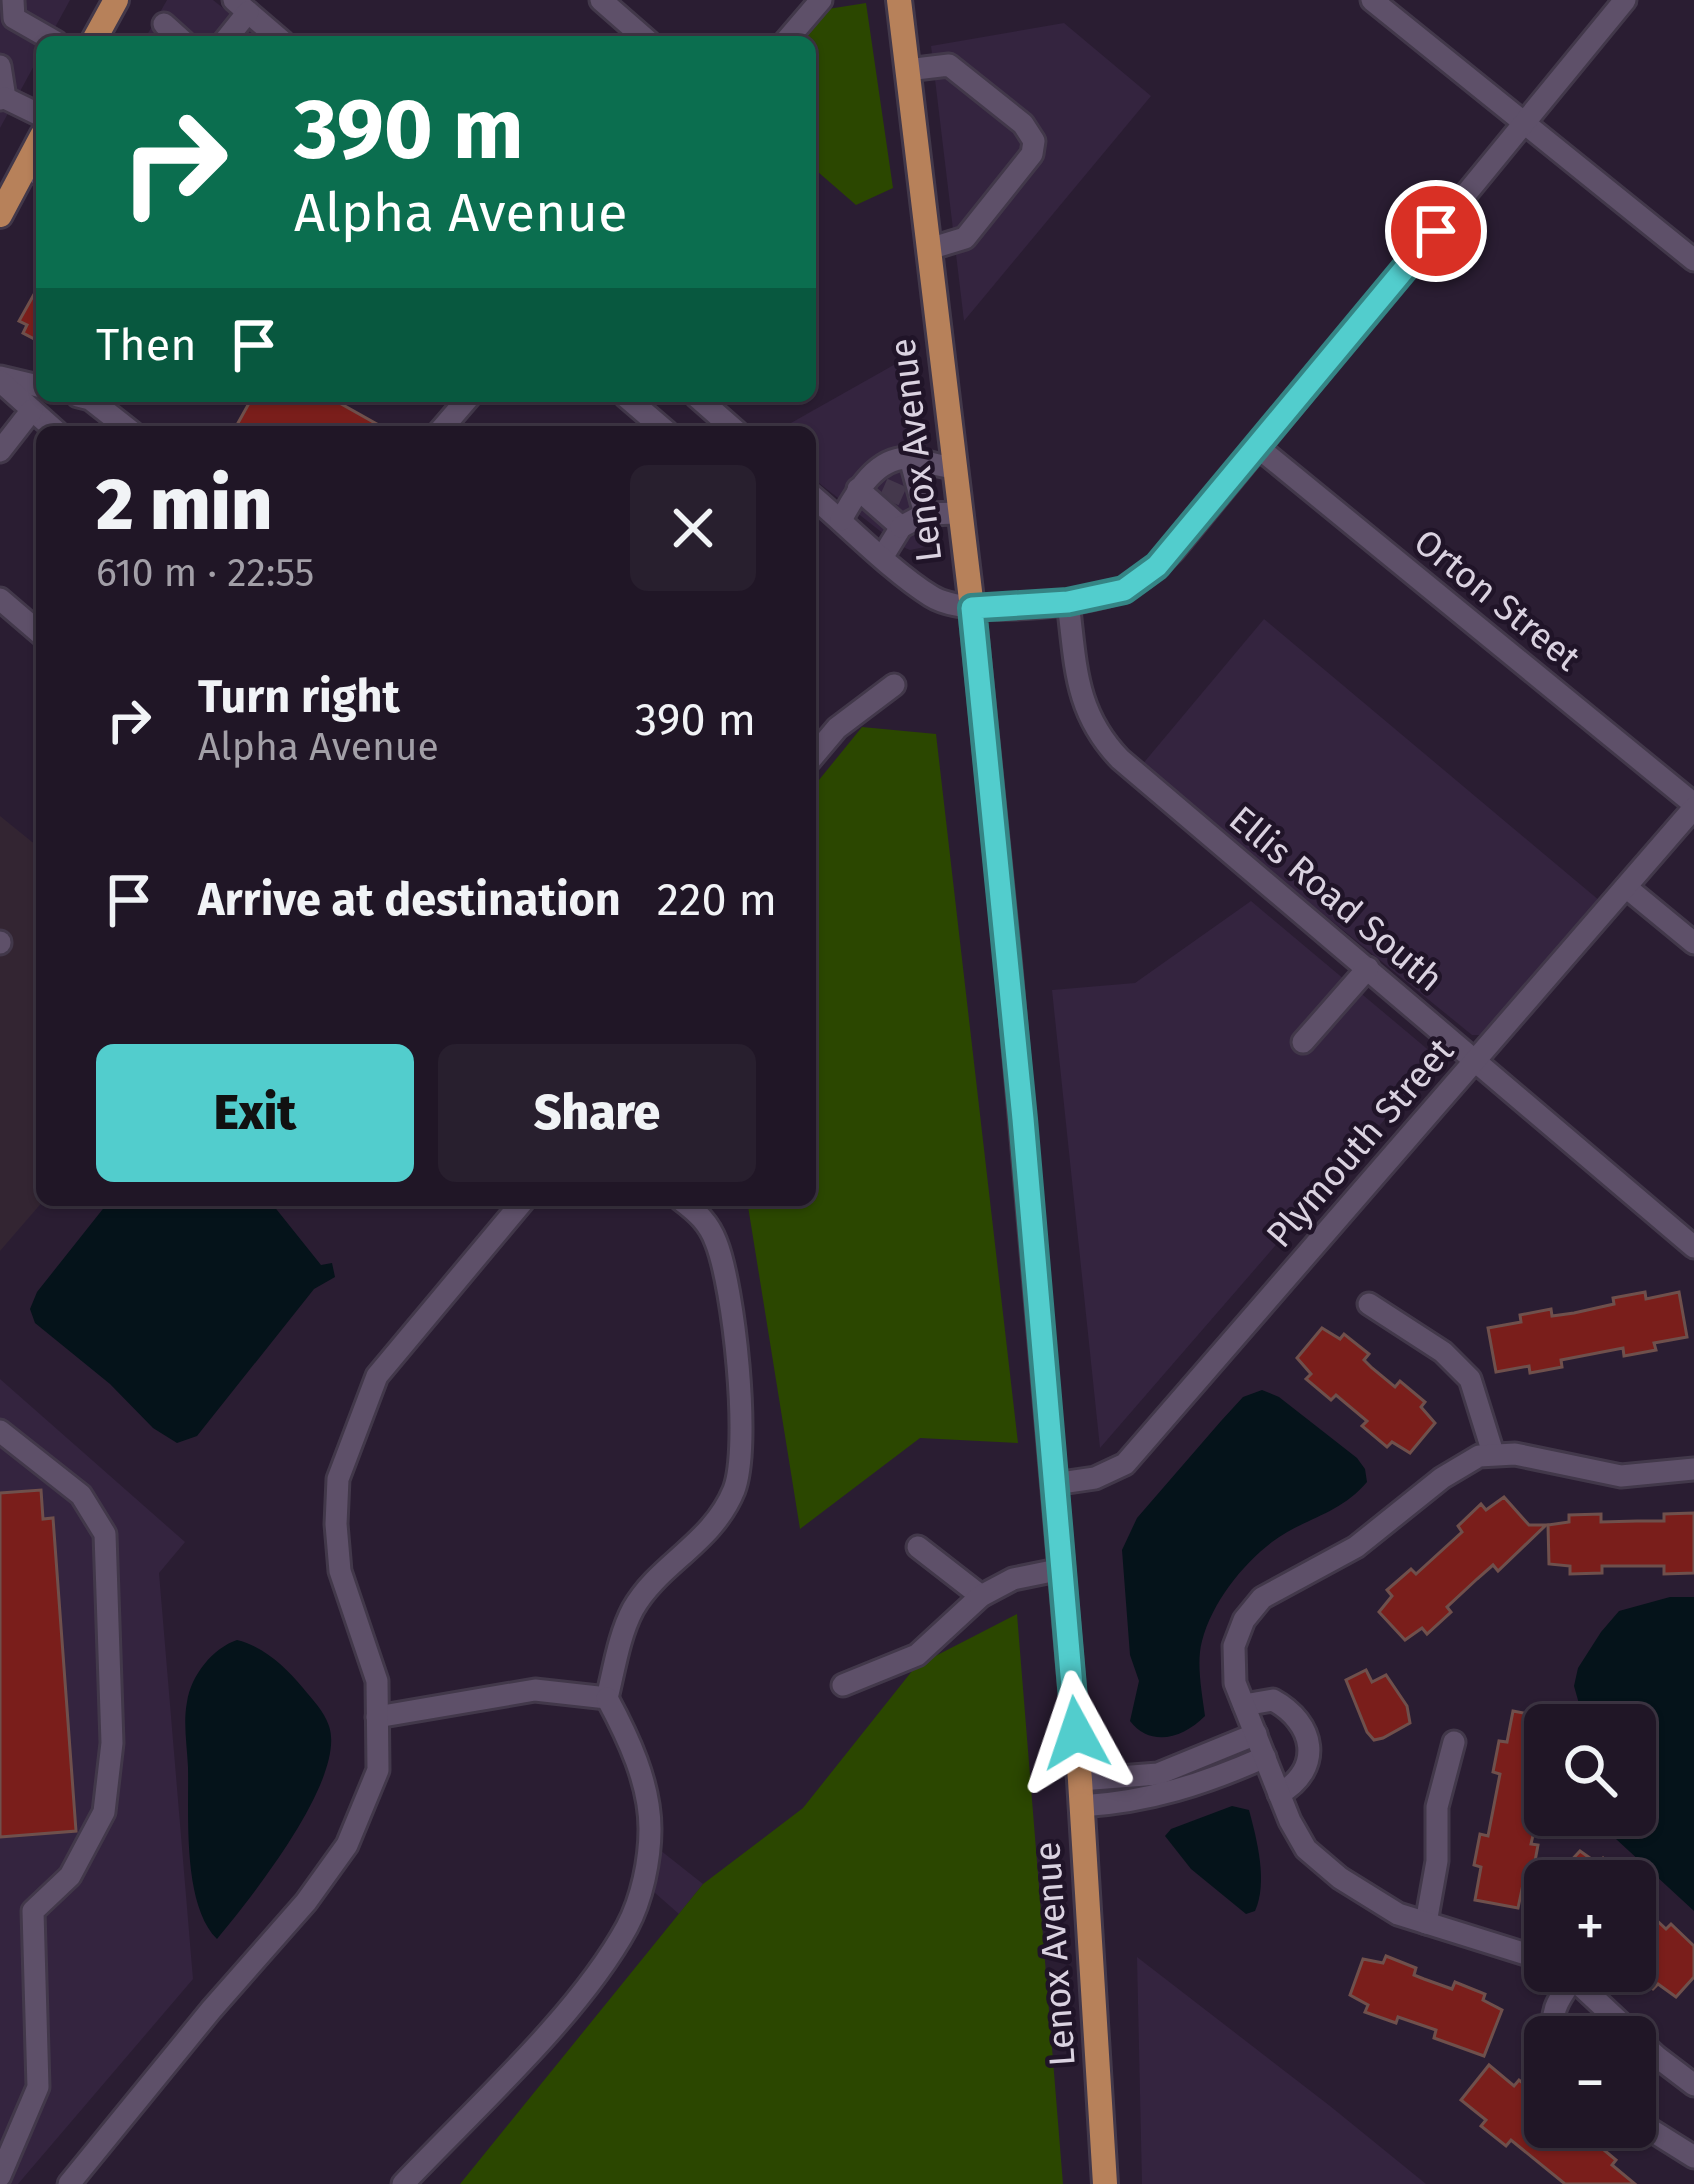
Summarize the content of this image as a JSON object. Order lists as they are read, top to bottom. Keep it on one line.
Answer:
{"streets":{"main road":["Lenox Avenue"],"street":["Orton Street","Ellis Road South","Plymouth Street"]},"crossings":[["Lenox Avenue","Plymouth Street"],["Orton Street","Plymouth Street"],["Ellis Road South","Plymouth Street"]],"page":{"turn":["390 m","Alpha Avenue"],"then":"Then","heading":["2 min","610 m · 22:55"],"list":[{"name":"Turn right","note":"Alpha Avenue","value":"390 m"},{"name":"Arrive at destination","value":"220 m"}],"buttons":["Exit","Share"],"map_buttons":["+","−"]}}
